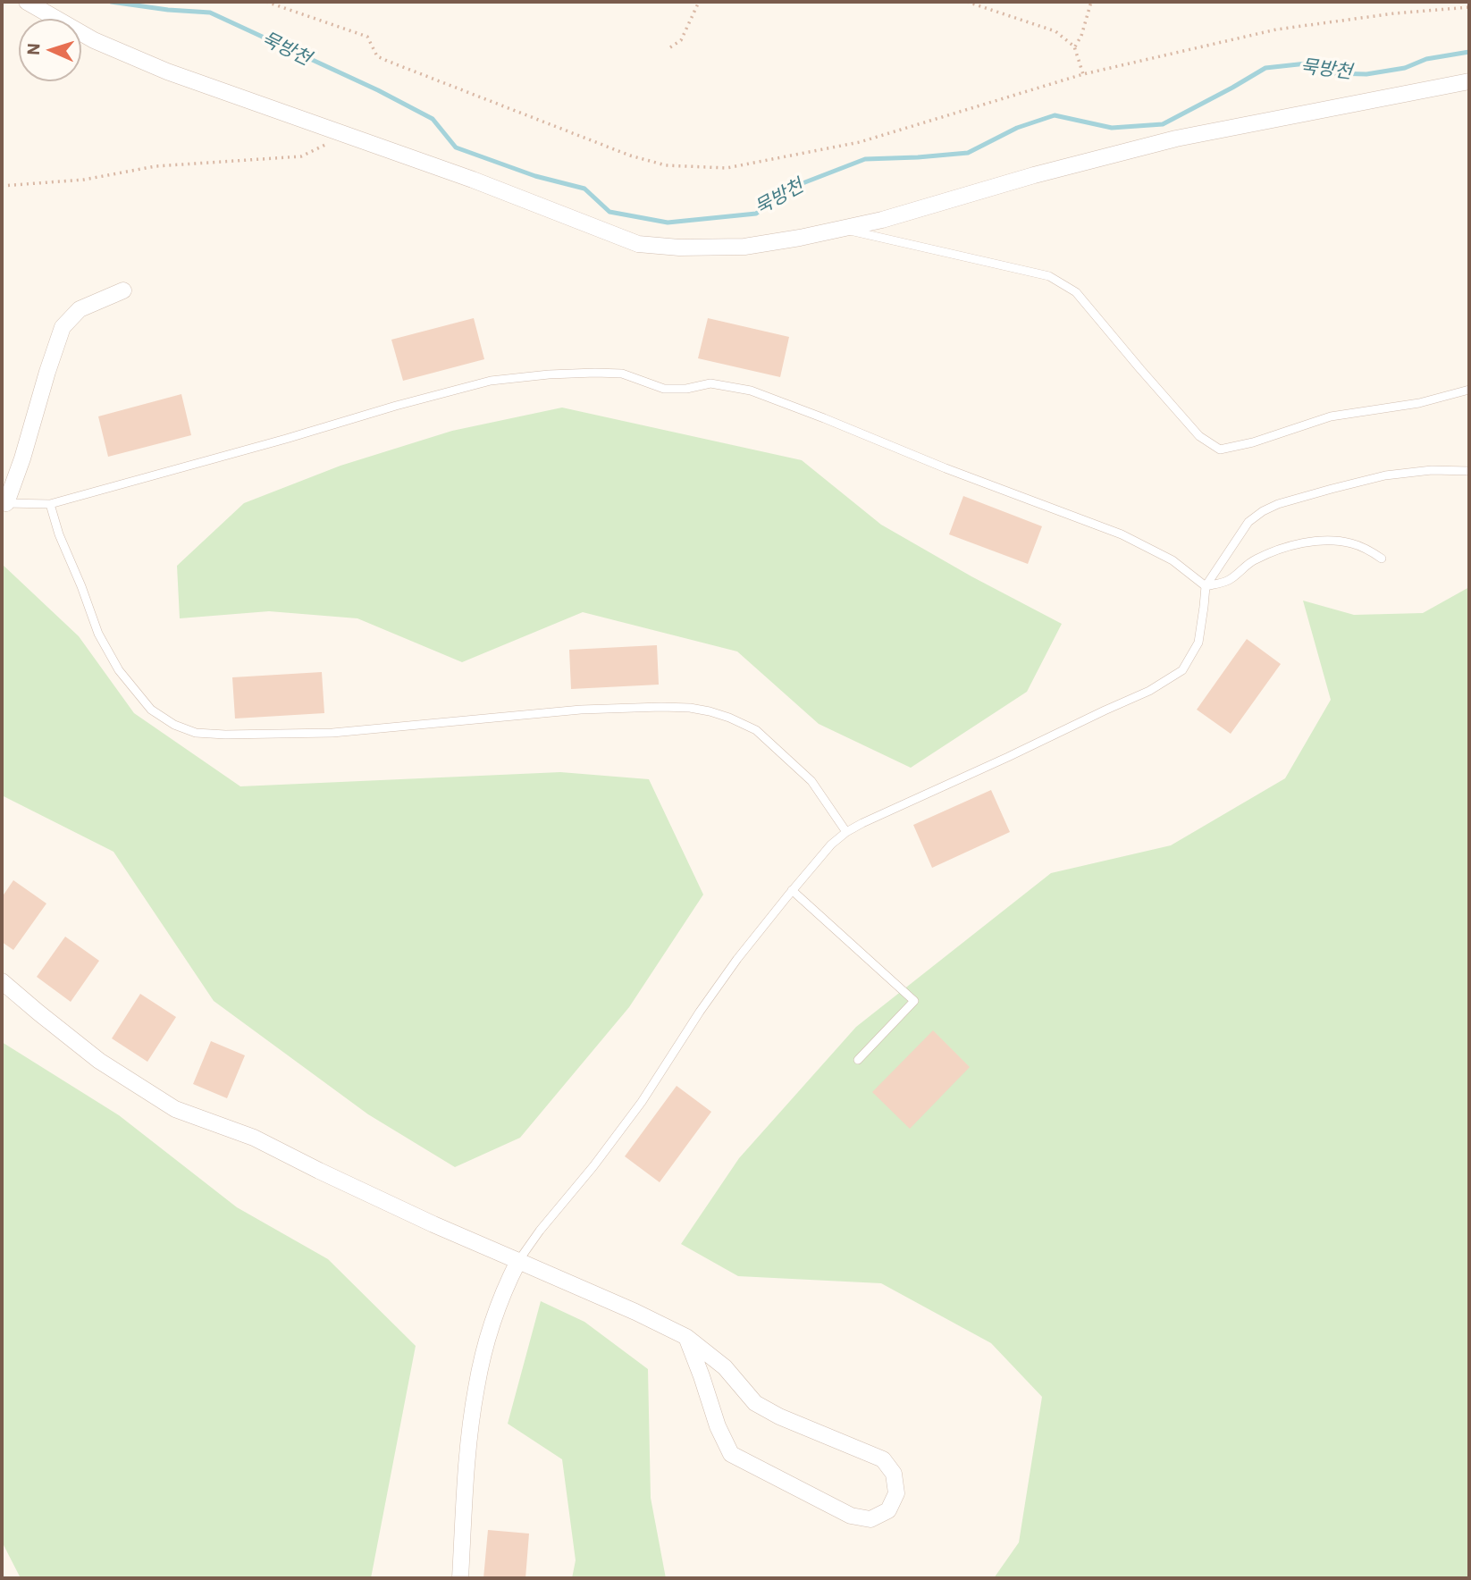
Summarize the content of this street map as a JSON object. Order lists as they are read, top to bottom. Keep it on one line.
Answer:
{"water":["묵방천"],"north":"left"}
